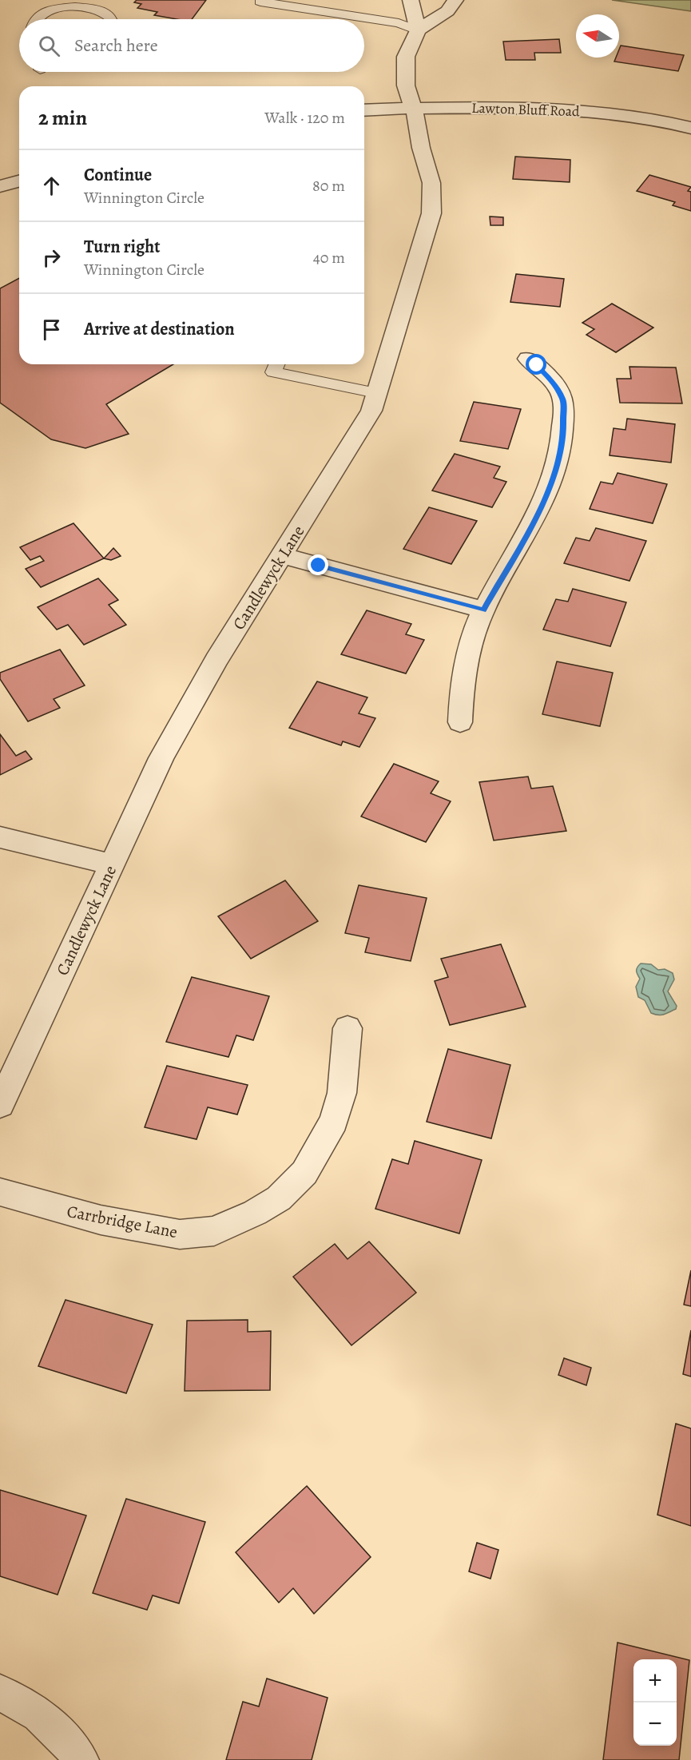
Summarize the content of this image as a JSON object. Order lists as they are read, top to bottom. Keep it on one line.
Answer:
{"streets":{"street":["Lawton Bluff Road","Candlewyck Lane","Carrbridge Lane"]},"crossings":[["Lawton Bluff Road","Candlewyck Lane"]],"north":"left","page":{"search":"Search here","heading":["2 min","Walk · 120 m"],"list":[["Continue","Winnington Circle","80 m"],["Turn right","Winnington Circle","40 m"],"Arrive at destination"],"map_buttons":["+","−"]}}
